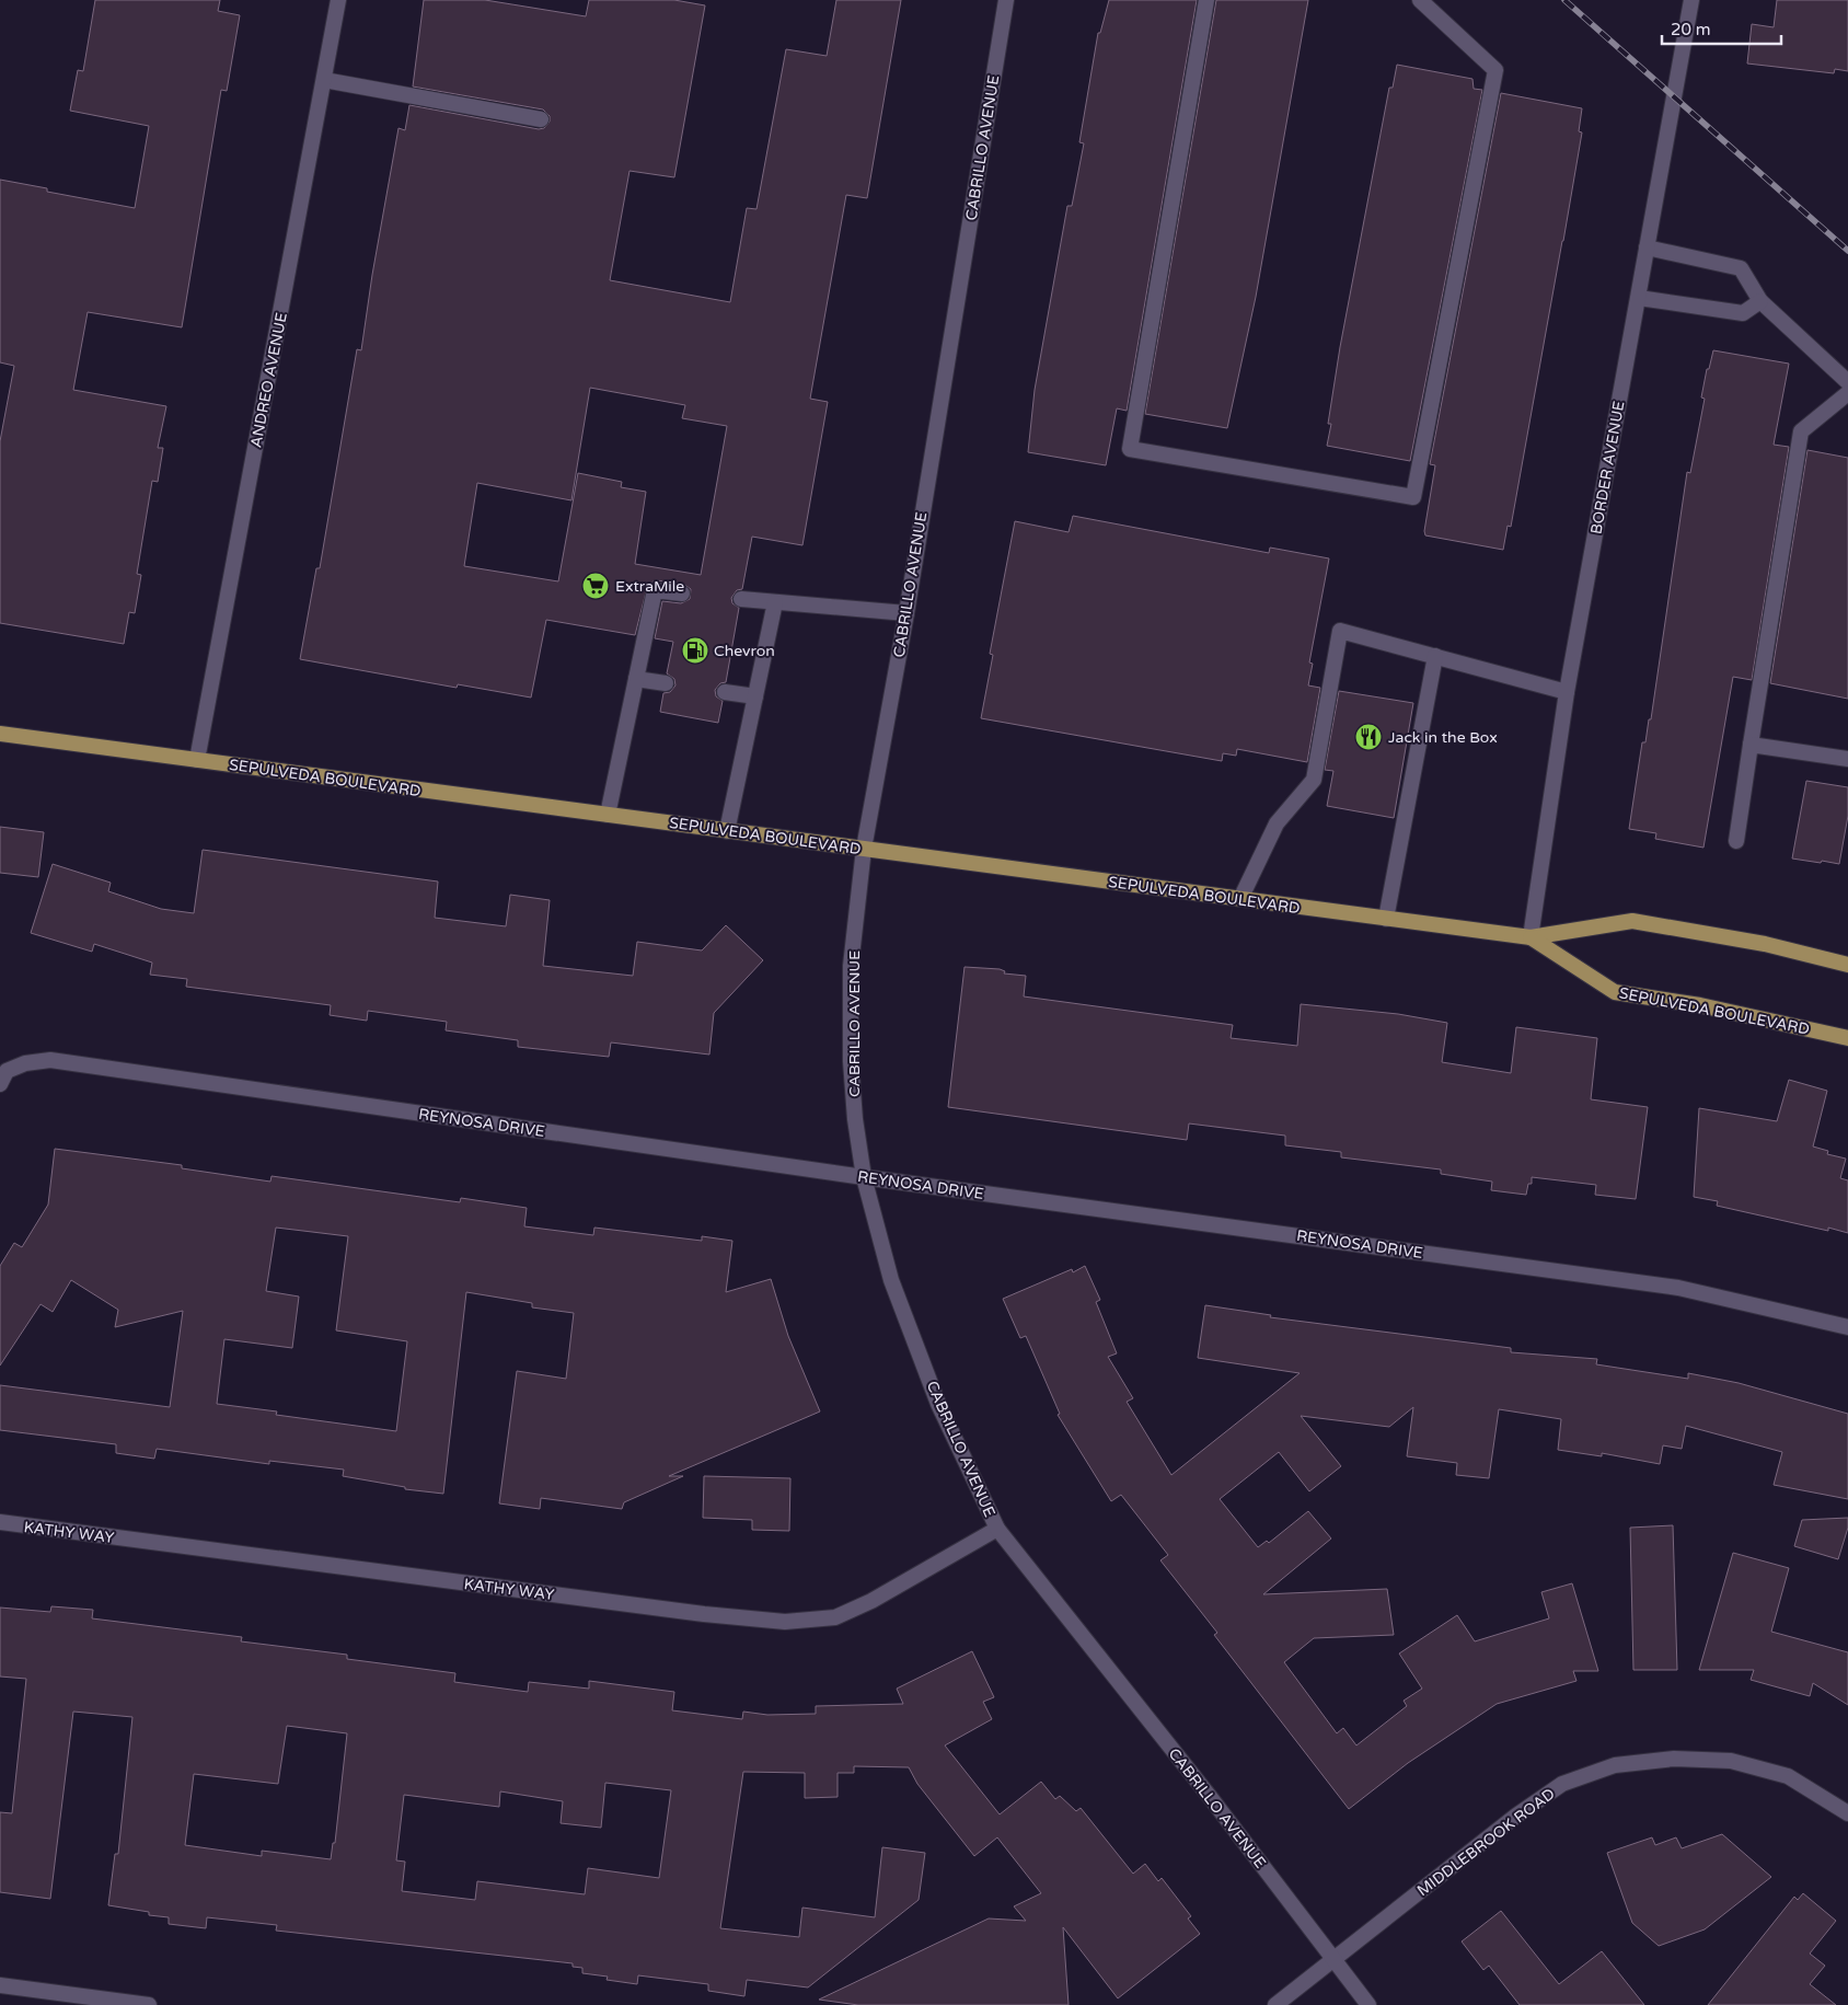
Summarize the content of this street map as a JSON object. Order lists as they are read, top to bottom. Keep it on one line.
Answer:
{"streets":{"main road":["SEPULVEDA BOULEVARD"],"street":["CABRILLO AVENUE","ANDREO AVENUE","BORDER AVENUE","REYNOSA DRIVE","KATHY WAY","MIDDLEBROOK ROAD"]},"crossings":[["CABRILLO AVENUE","SEPULVEDA BOULEVARD"],["CABRILLO AVENUE","REYNOSA DRIVE"],["CABRILLO AVENUE","KATHY WAY"],["CABRILLO AVENUE","MIDDLEBROOK ROAD"],["ANDREO AVENUE","SEPULVEDA BOULEVARD"],["BORDER AVENUE","SEPULVEDA BOULEVARD"]],"places":{"supermarket":["ExtraMile"],"fuel station":["Chevron"],"restaurant":["Jack in the Box"]},"scale_bar":"20 m"}
